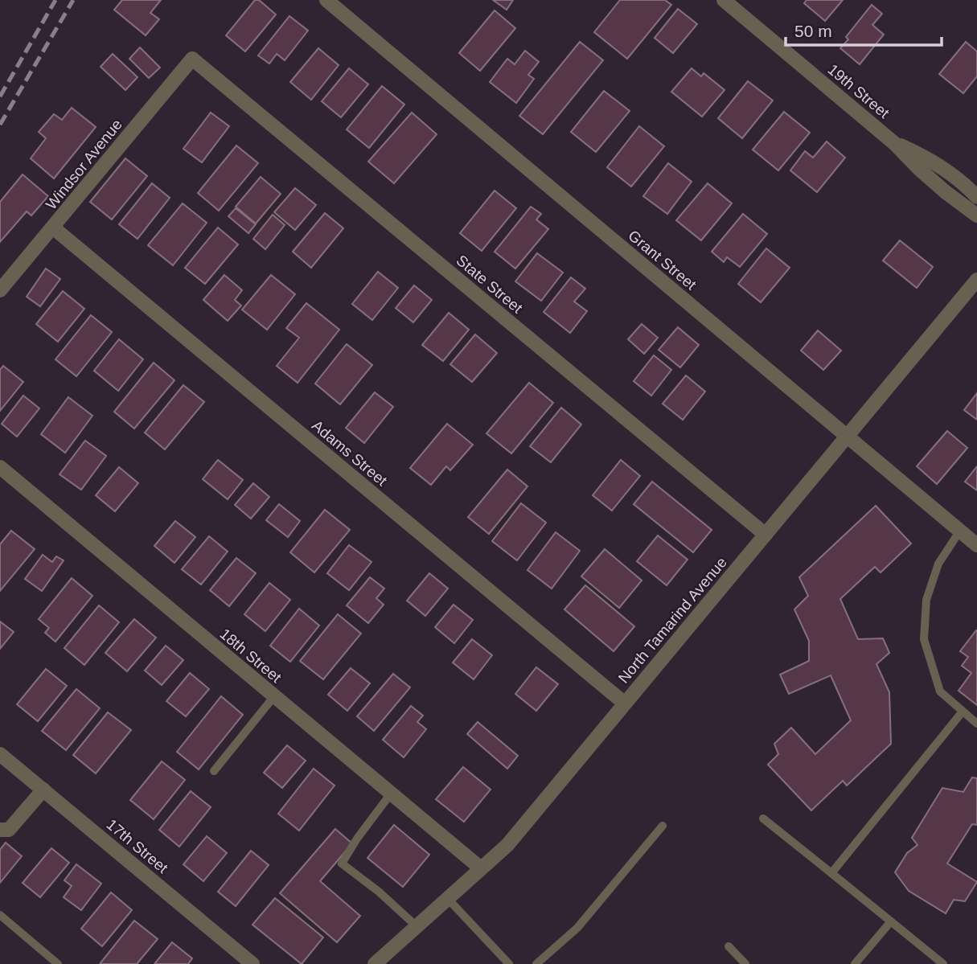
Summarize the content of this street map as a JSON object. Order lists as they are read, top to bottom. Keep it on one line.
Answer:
{"streets":{"street":["19th Street","Windsor Avenue","Grant Street","State Street","Adams Street","North Tamarind Avenue","18th Street","17th Street"]},"crossings":[["Windsor Avenue","State Street"],["Windsor Avenue","Adams Street"],["Grant Street","North Tamarind Avenue"],["State Street","North Tamarind Avenue"],["Adams Street","North Tamarind Avenue"],["North Tamarind Avenue","18th Street"]],"scale_bar":"50 m"}
